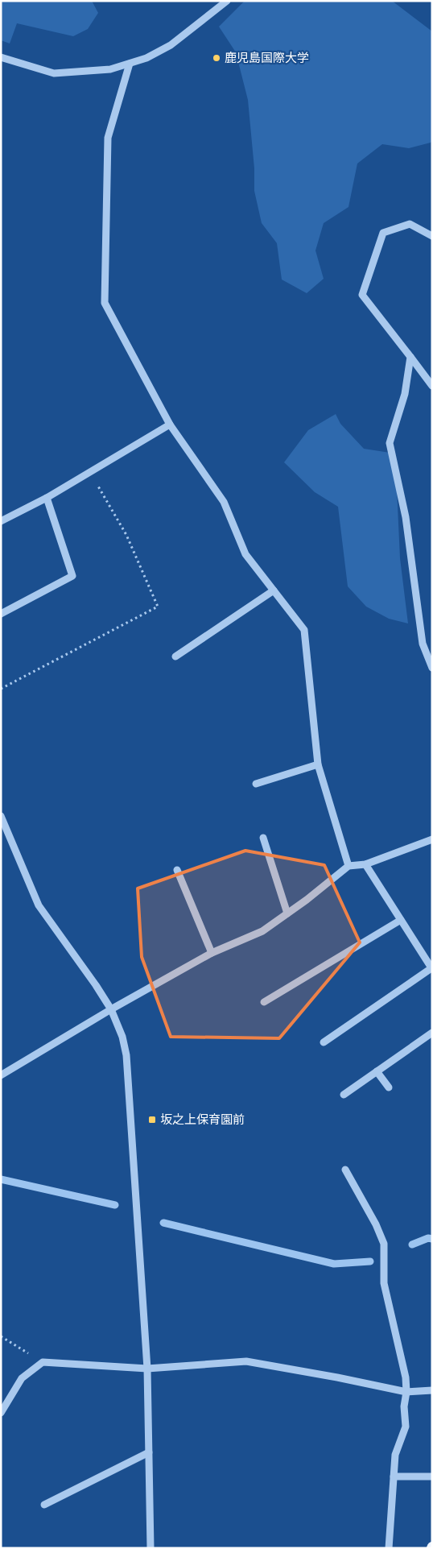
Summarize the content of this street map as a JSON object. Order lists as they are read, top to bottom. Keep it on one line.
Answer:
{"places":{"other":["鹿児島国際大学"],"transit":["坂之上保育園前"]}}
